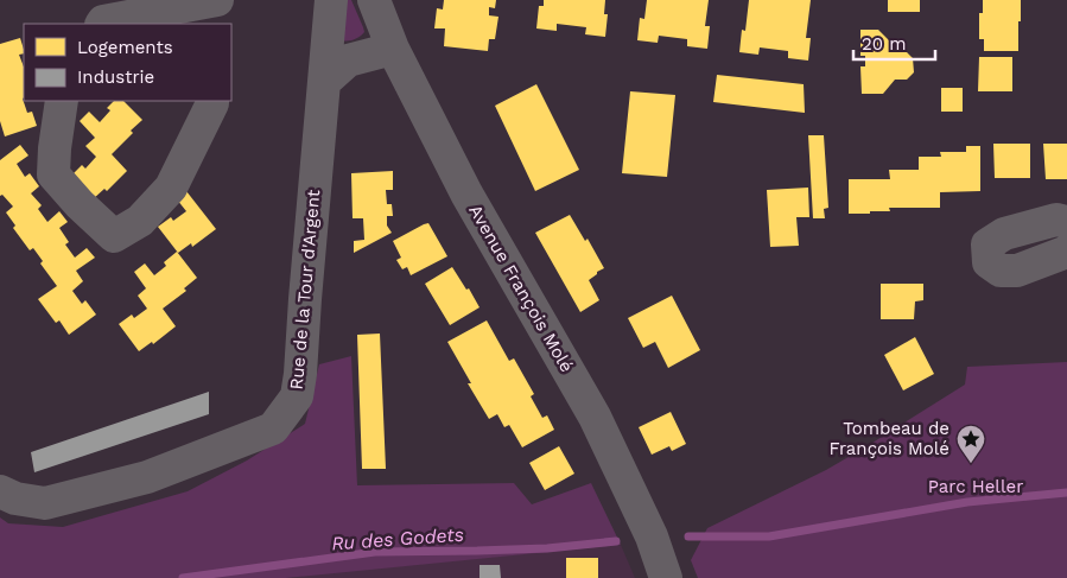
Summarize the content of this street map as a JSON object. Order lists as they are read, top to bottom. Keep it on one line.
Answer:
{"streets":{"street":["Avenue François Molé","Rue de la Tour d'Argent"]},"water":["Ru des Godets"],"parks":["Parc Heller"],"places":{"place":["Tombeau de François Molé"]},"legend":["Logements","Industrie"],"scale_bar":"20 m"}
